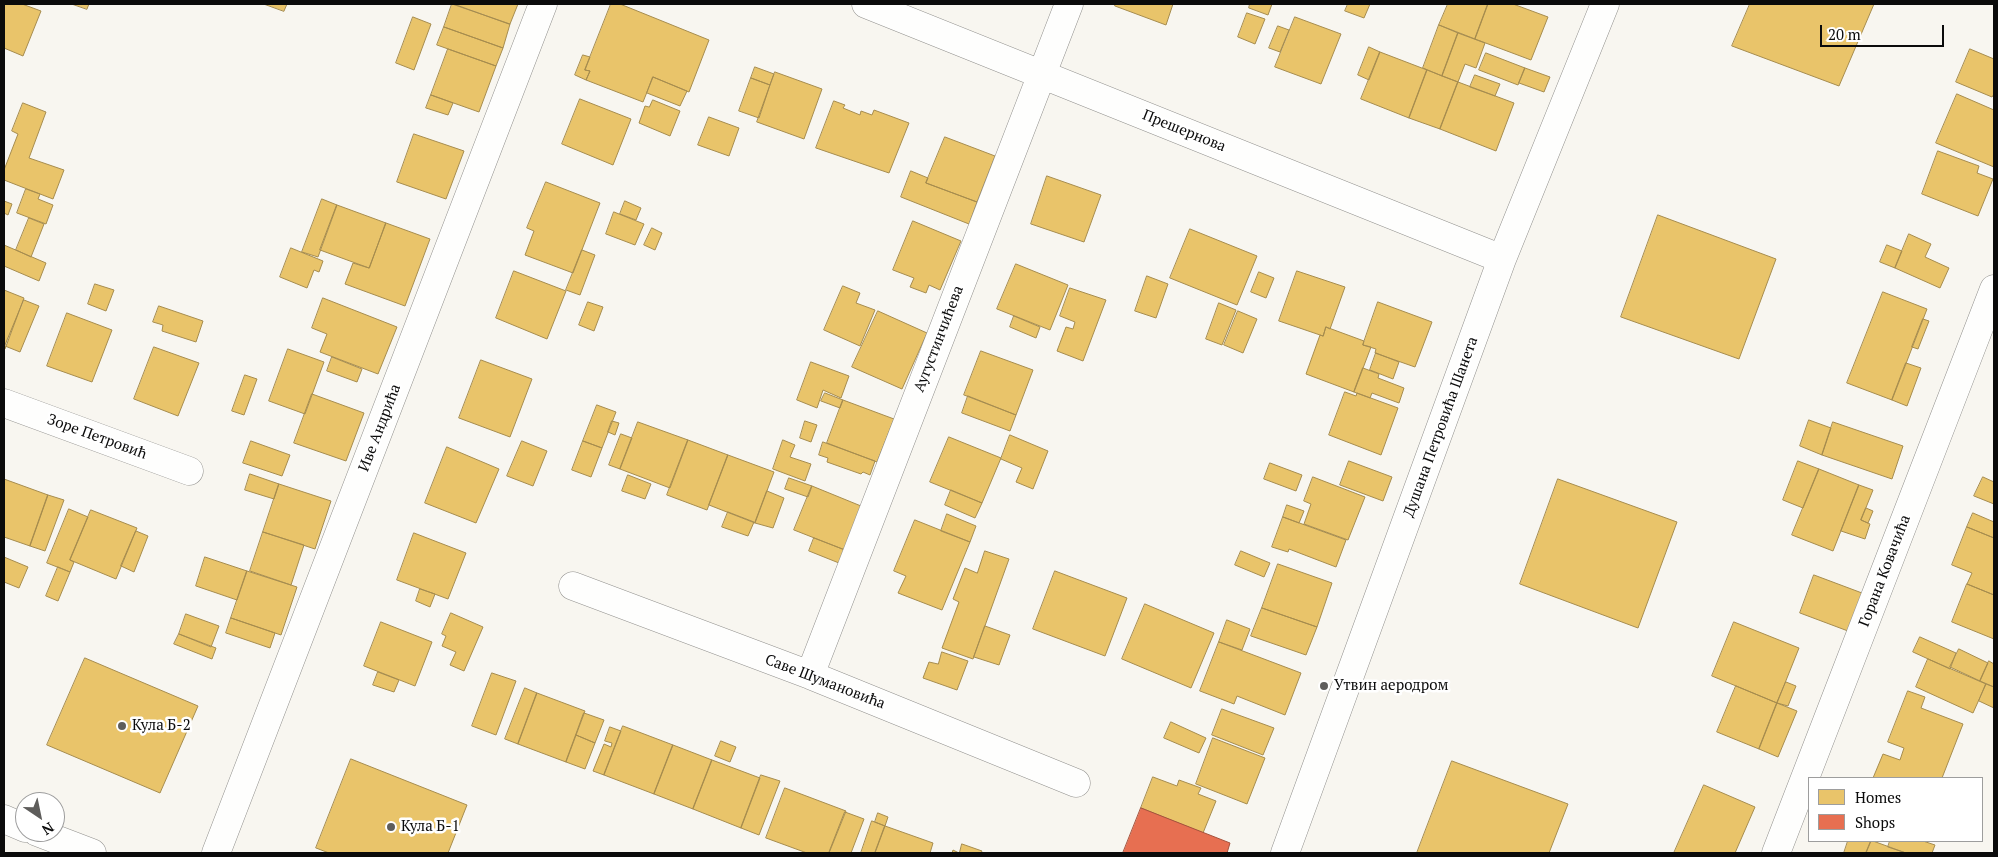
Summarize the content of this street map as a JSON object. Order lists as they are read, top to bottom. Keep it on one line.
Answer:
{"streets":{"street":["Прешернова","Аугустинчићева","Душана Петровића Шанета","Иве Андрића","Зоре Петровић","Горана Ковачића","Саве Шумановића"]},"crossings":[["Прешернова","Аугустинчићева"],["Прешернова","Душана Петровића Шанета"],["Аугустинчићева","Саве Шумановића"]],"places":["Утвин аеродром","Кула Б-2","Кула Б-1"],"legend":["Homes","Shops"],"scale_bar":"20 m","north":"bottom right"}
